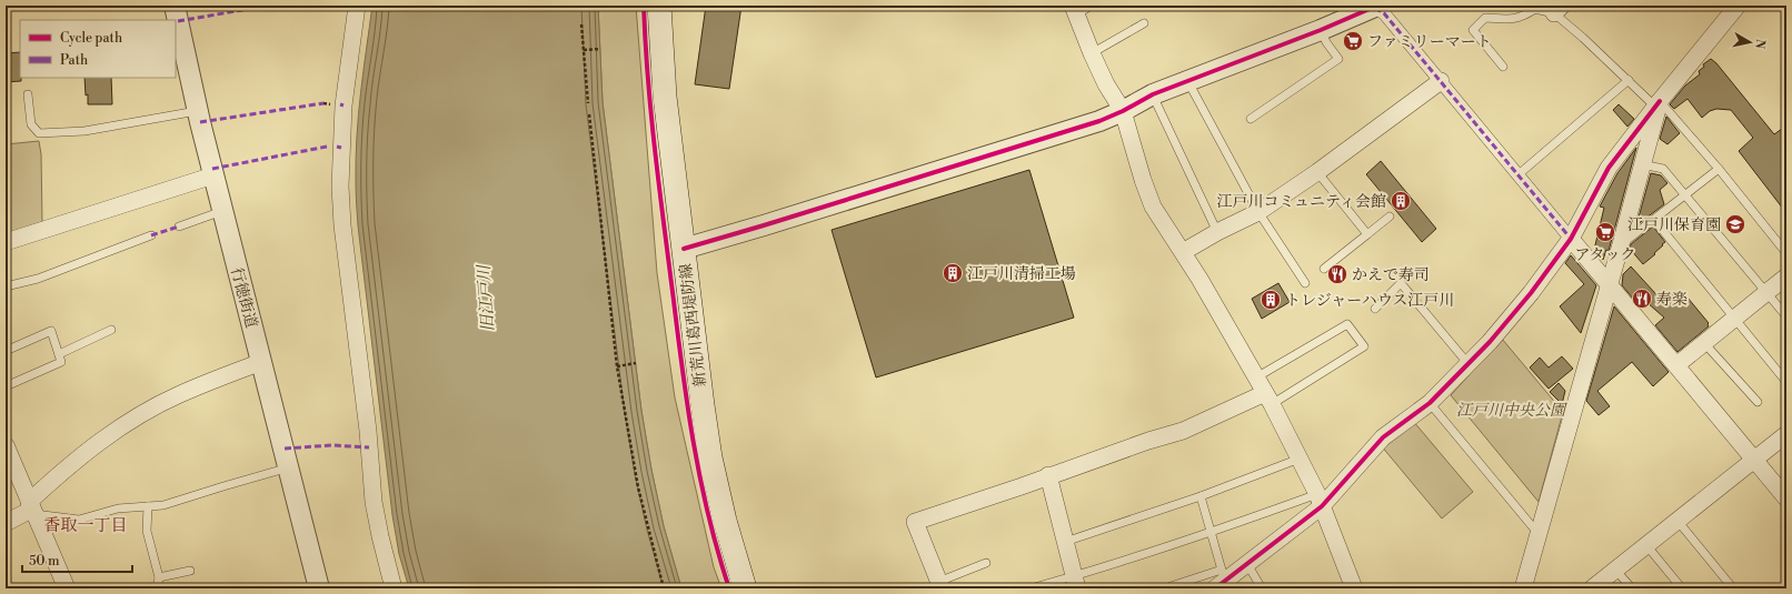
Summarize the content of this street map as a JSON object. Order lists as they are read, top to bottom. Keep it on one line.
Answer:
{"streets":{"main road":["新荒川葛西堤防線"],"street":["行徳街道"]},"districts":["香取一丁目"],"water":["旧江戸川"],"parks":["江戸川中央公園"],"places":{"supermarket":["ファミリーマート","アタック"],"building":["江戸川コミュニティ会館","江戸川清掃工場","トレジャーハウス江戸川"],"school or university":["江戸川保育園"],"restaurant":["かえで寿司","寿楽"]},"legend":["Cycle path","Path"],"scale_bar":"50 m","north":"right"}
